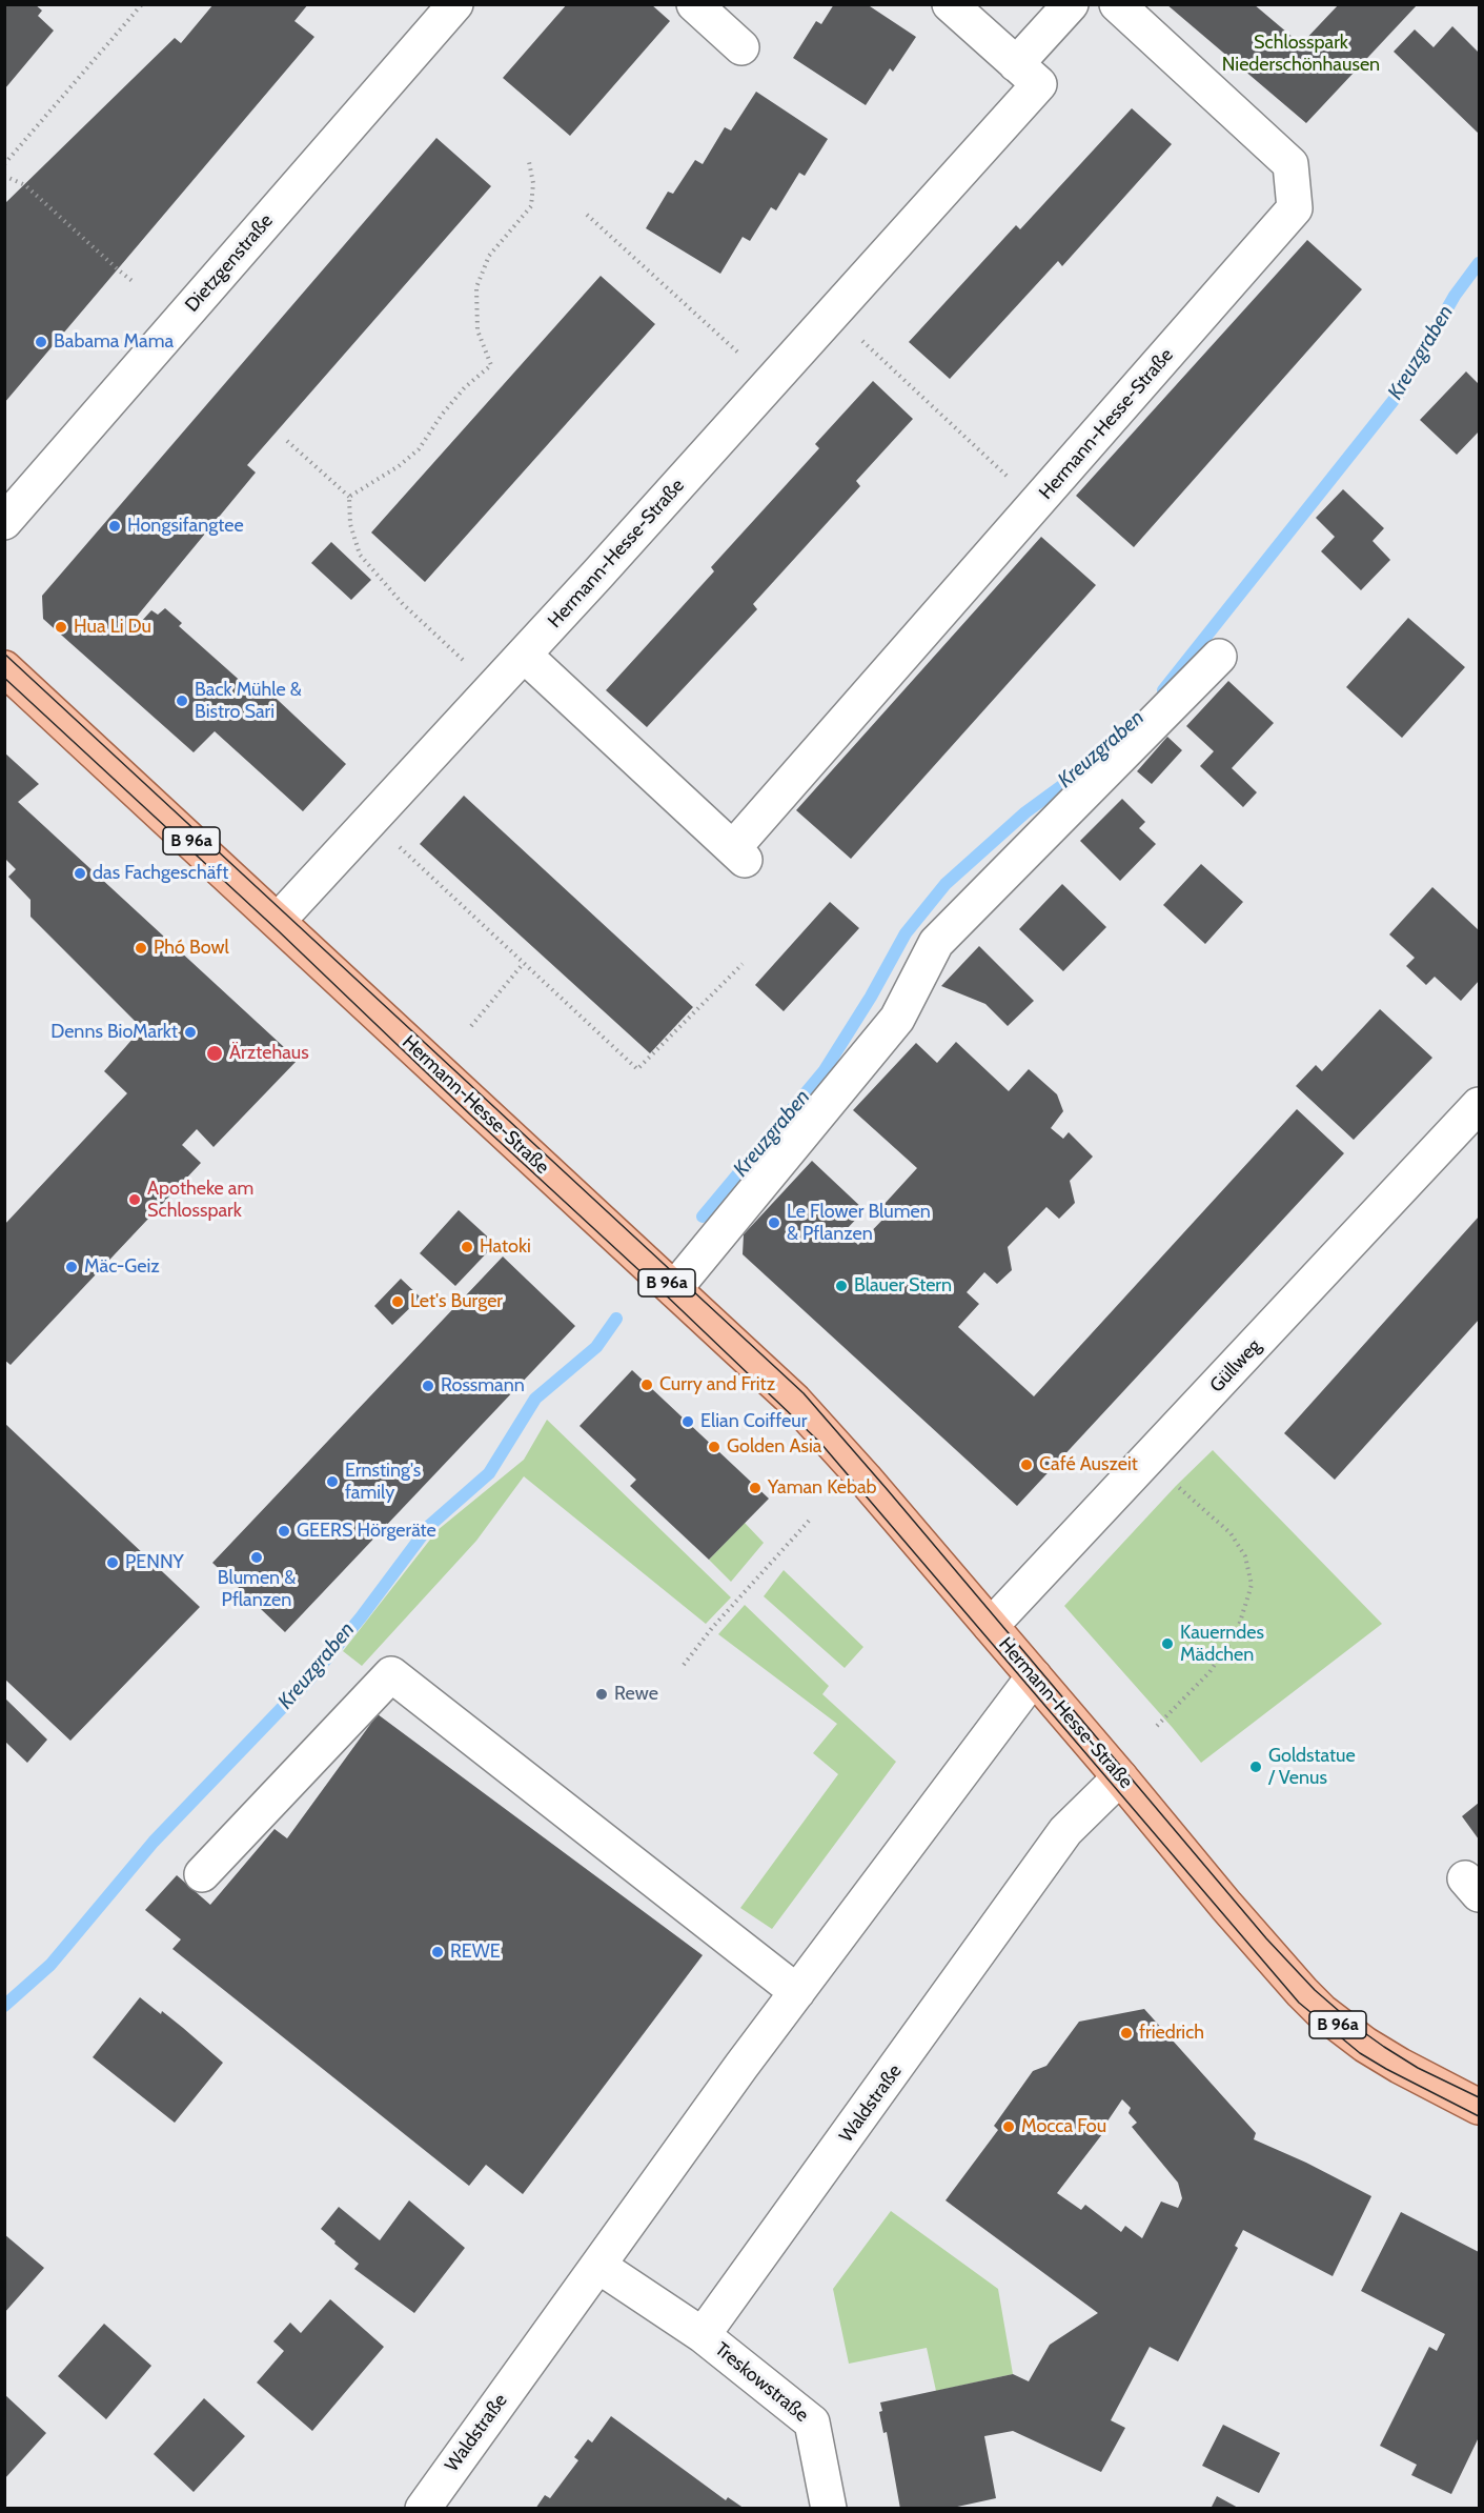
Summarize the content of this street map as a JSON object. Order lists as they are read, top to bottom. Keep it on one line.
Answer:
{"streets":{"main road":["Hermann-Hesse-Straße","B 96a"],"street":["Dietzgenstraße","Güllweg","Waldstraße","Treskowstraße"]},"crossings":[["Hermann-Hesse-Straße","Güllweg"],["Hermann-Hesse-Straße","Waldstraße"],["Waldstraße","Treskowstraße"]],"water":["Kreuzgraben"],"parks":["Schlosspark Niederschönhausen"],"places":["Babama Mama","Hongsifangtee","Hua Li Du","Back Mühle & Bistro Sari","das Fachgeschäft","Phó Bowl","Denns BioMarkt","Ärztehaus","Apotheke am Schlosspark","Le Flower Blumen & Pflanzen","Hatoki","Mäc-Geiz","Blauer Stern","Let's Burger","Curry and Fritz","Rossmann","Elian Coiffeur","Golden Asia","Café Auszeit","Ernsting's family","Yaman Kebab","GEERS Hörgeräte","Blumen & Pflanzen","PENNY","Kauerndes Mädchen","Rewe","Goldstatue / Venus","REWE","friedrich","Mocca Fou"]}
